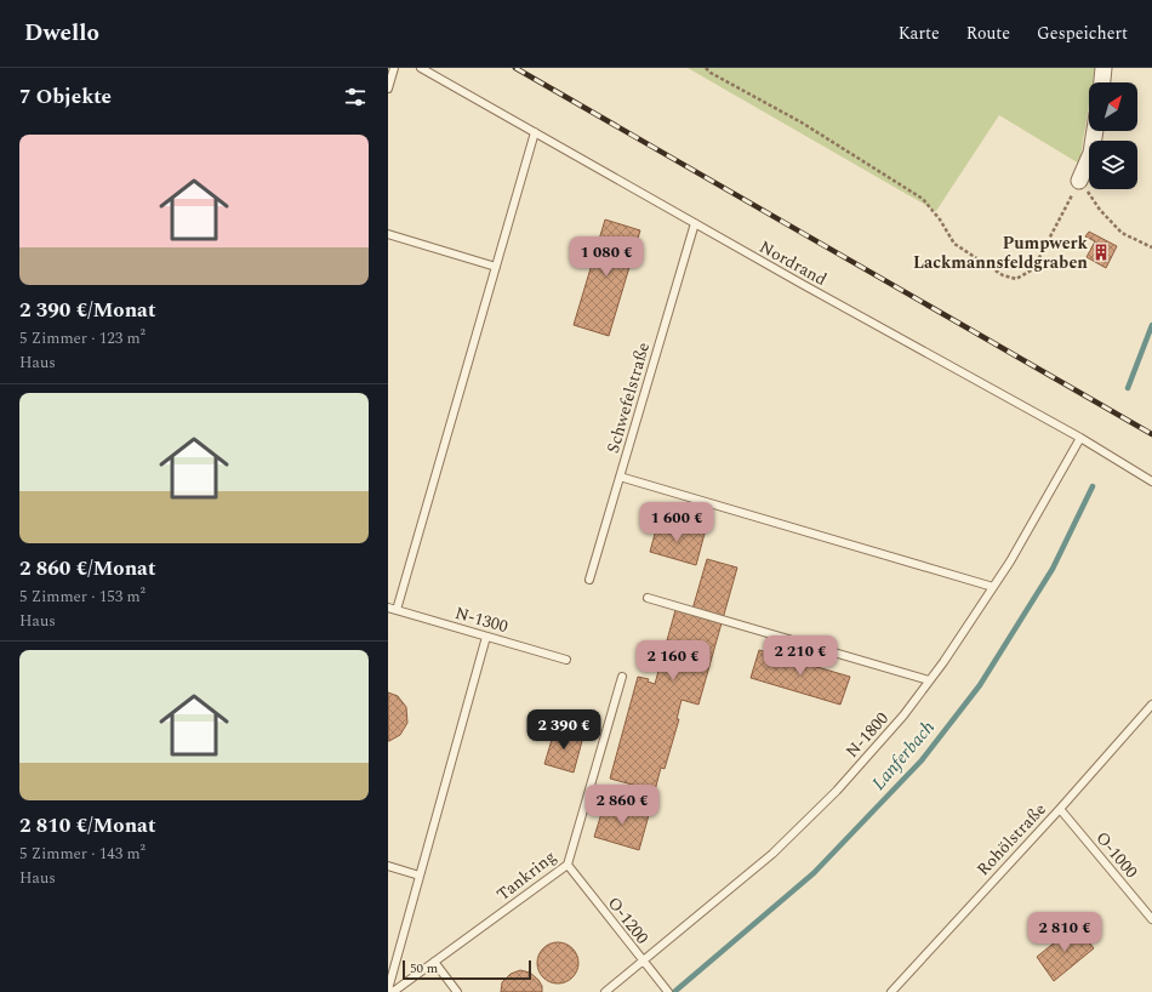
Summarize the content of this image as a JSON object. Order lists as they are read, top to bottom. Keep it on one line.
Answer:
{"streets":{"lane":["Nordrand","Schwefelstraße","N-1300","N-1800","Rohölstraße","O-1000","Tankring","O-1200"]},"crossings":[["Nordrand","Schwefelstraße"],["Nordrand","N-1800"],["N-1800","O-1200"],["Rohölstraße","O-1000"],["Tankring","O-1200"]],"water":["Lanferbach"],"places":{"building":["Pumpwerk Lackmannsfeldgraben"]},"scale_bar":"50 m","north":"top right","page":{"header":"Dwello","nav":["Karte","Route","Gespeichert"],"heading":"7 Objekte","list":[{"name":"2 390 €/Monat","note":"5 Zimmer · 123 m² · Haus"},{"name":"2 860 €/Monat","note":"5 Zimmer · 153 m² · Haus"},{"name":"2 810 €/Monat","note":"5 Zimmer · 143 m² · Haus"}],"price":["1 080 €","1 600 €","2 210 €","2 160 €","2 390 €","2 860 €","2 810 €"],"scale":"50 m"}}
